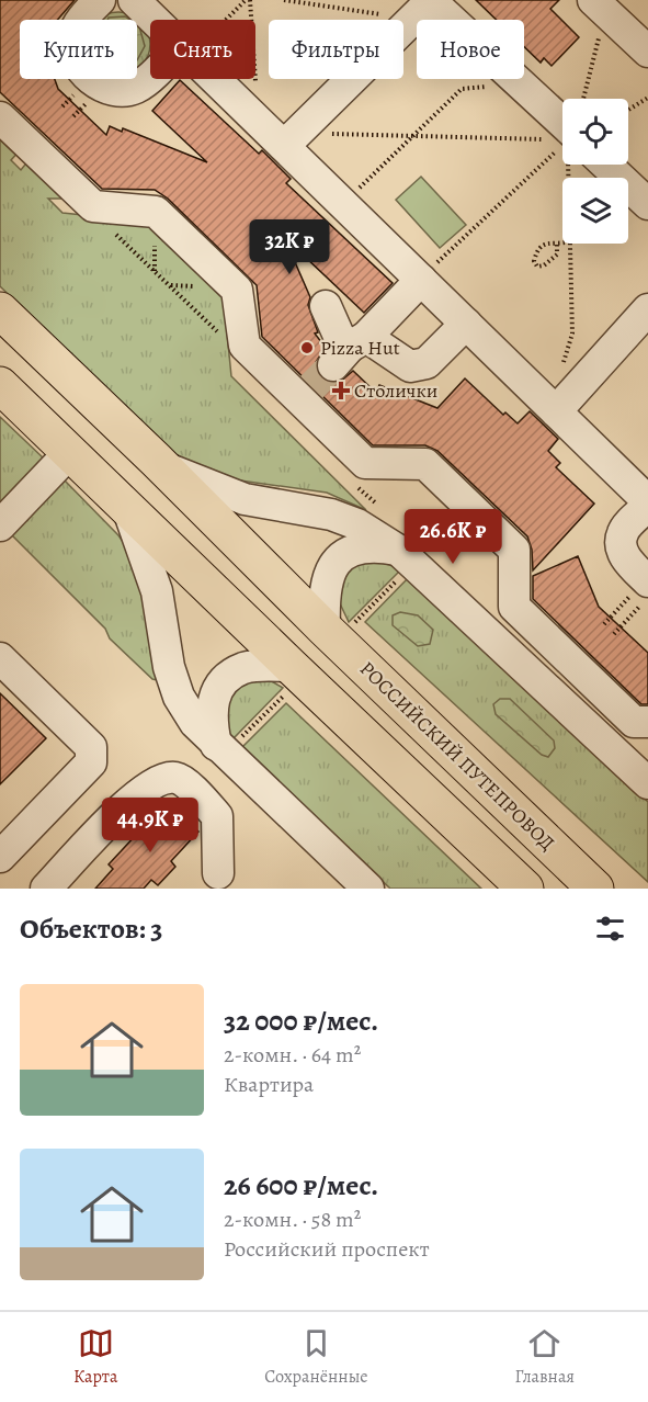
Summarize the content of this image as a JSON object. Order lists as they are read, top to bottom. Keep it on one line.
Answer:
{"streets":{"main road":["РОССИЙСКИЙ ПУТЕПРОВОД"]},"places":{"other":["Pizza Hut"],"health":["Столички"]},"page":{"chip":["Купить","Снять","Фильтры","Новое"],"price":["32K ₽","26.6K ₽","44.9K ₽"],"heading":"Объектов: 3","list":[{"name":"32 000 ₽/мес.","note":"2-комн. · 64 m² · Квартира"},{"name":"26 600 ₽/мес.","note":"2-комн. · 58 m² · Российский проспект"}],"tabs":["Карта","Сохранённые","Главная"]}}
